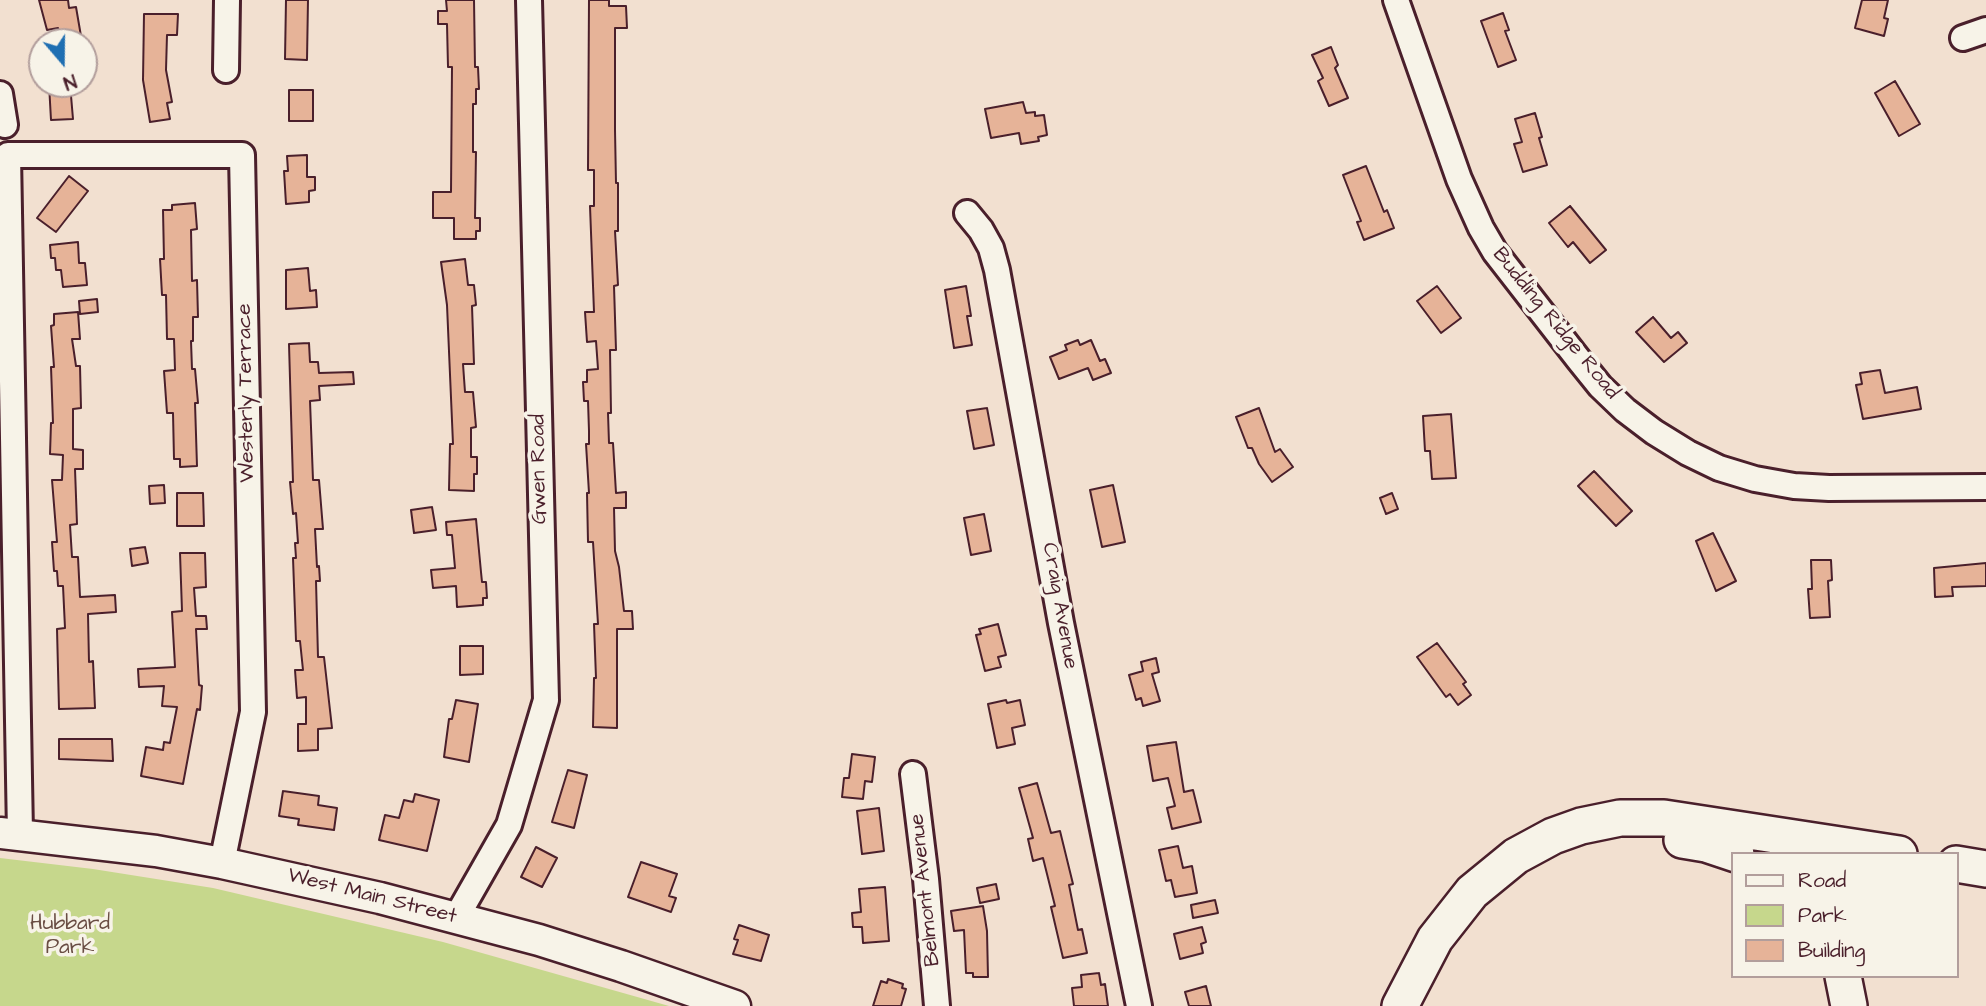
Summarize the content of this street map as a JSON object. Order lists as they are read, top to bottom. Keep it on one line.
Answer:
{"streets":{"main road":["West Main Street"],"street":["Budding Ridge Road","Westerly Terrace","Gwen Road","Craig Avenue","Belmont Avenue"]},"crossings":[["Westerly Terrace","West Main Street"],["Gwen Road","West Main Street"]],"parks":["Hubbard Park"],"legend":["Road","Park","Building"],"north":"bottom"}
